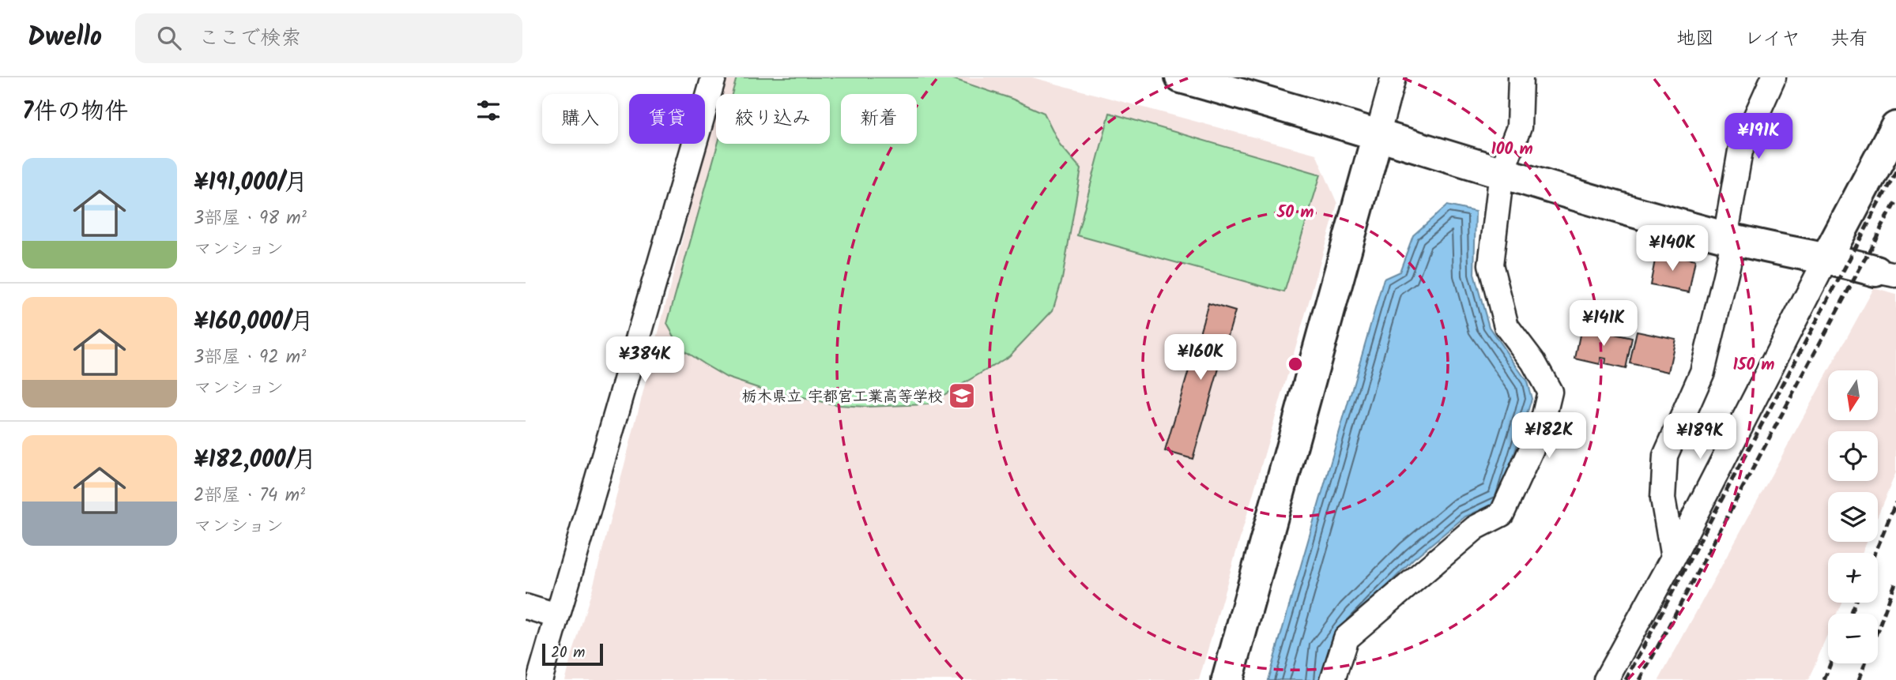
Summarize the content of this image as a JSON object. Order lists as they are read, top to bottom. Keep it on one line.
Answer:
{"places":{"school or university":["栃木県立 宇都宮工業高等学校"]},"scale_bar":"20 m","north":"bottom","page":{"header":"Dwello","search":"ここで検索","nav":["地図","レイヤ","共有"],"heading":"7件の物件","chip":["購入","賃貸","絞り込み","新着"],"price":["¥191K","¥140K","¥141K","¥160K","¥384K","¥182K","¥189K"],"list":[{"name":"¥191,000/月","note":"3部屋 · 98 m² · マンション"},{"name":"¥160,000/月","note":"3部屋 · 92 m² · マンション"},{"name":"¥182,000/月","note":"2部屋 · 74 m² · マンション"}],"map_buttons":["+","−"],"scale":"20 m"},"rings":["100 m","50 m","150 m"]}
